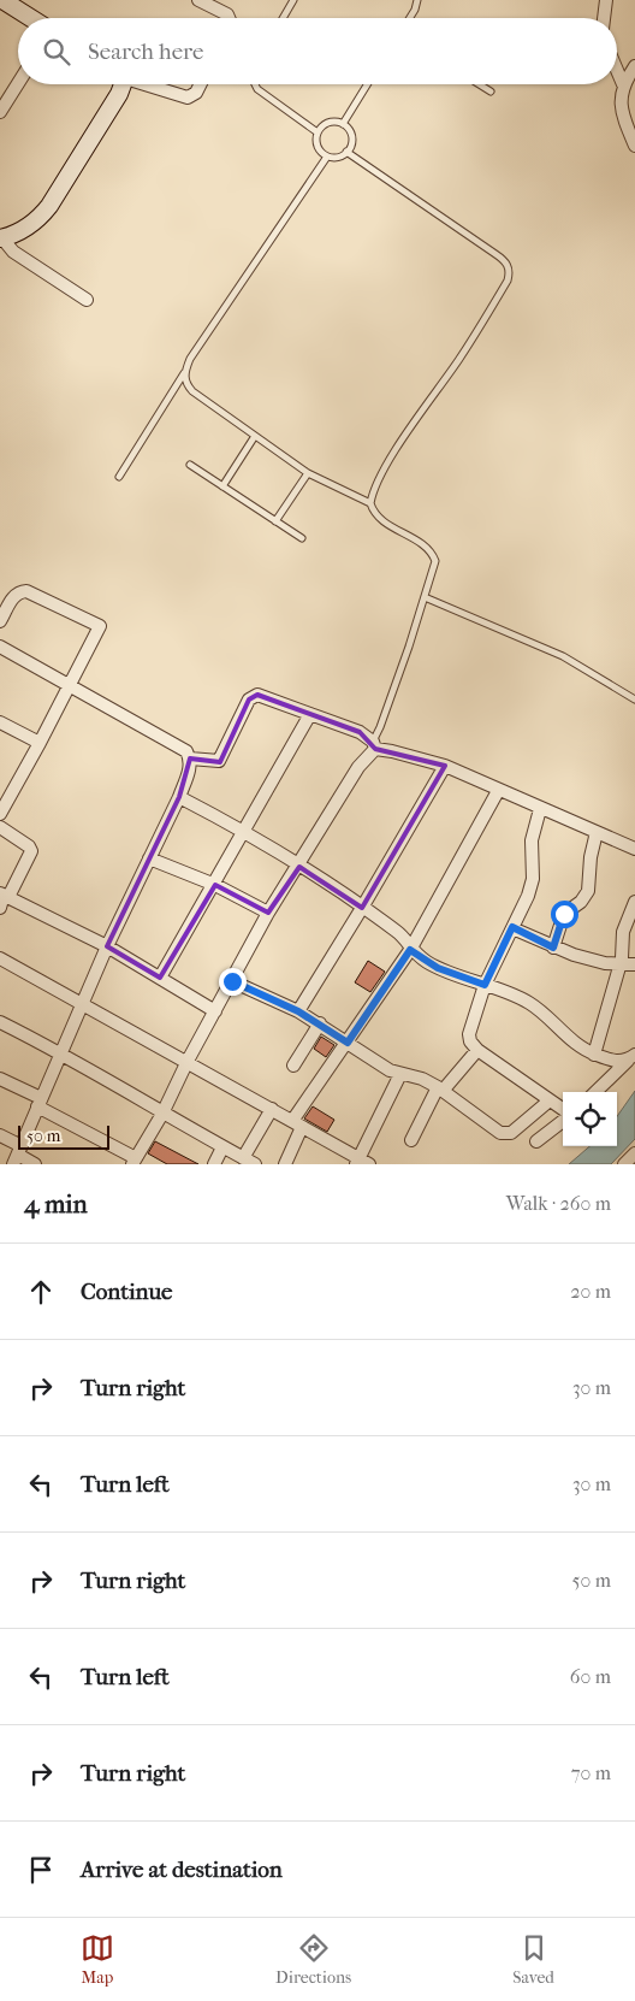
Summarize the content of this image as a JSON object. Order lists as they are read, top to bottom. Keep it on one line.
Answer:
{"scale_bar":"50 m","page":{"search":"Search here","scale":"50 m","heading":["4 min","Walk · 260 m"],"list":[["Continue","20 m"],["Turn right","30 m"],["Turn left","30 m"],["Turn right","50 m"],["Turn left","60 m"],["Turn right","70 m"],"Arrive at destination"],"nav":["Map","Directions","Saved"]}}
